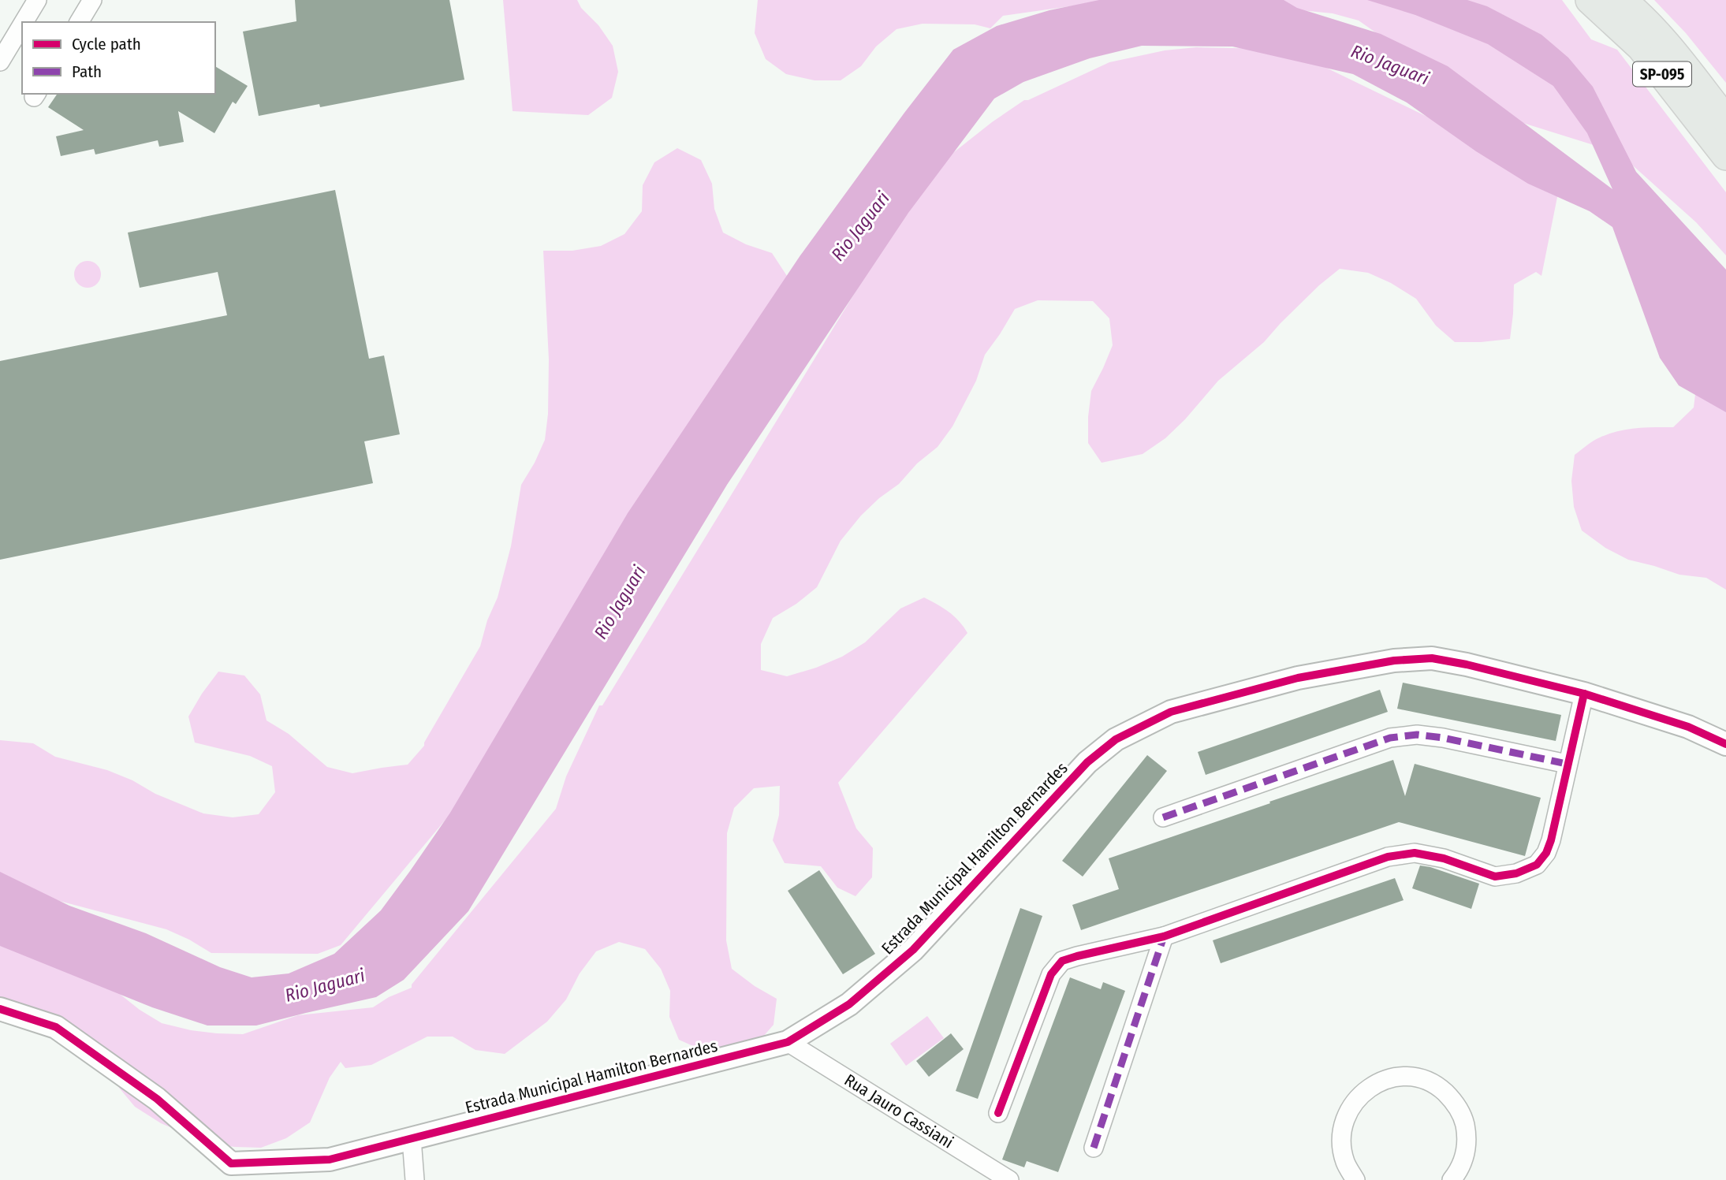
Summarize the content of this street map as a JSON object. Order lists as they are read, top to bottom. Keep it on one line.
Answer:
{"streets":{"main road":["SP-095"],"street":["Estrada Municipal Hamilton Bernardes","Rua Jauro Cassiani"]},"crossings":[["Estrada Municipal Hamilton Bernardes","Rua Jauro Cassiani"]],"water":["Rio Jaguari"],"legend":["Cycle path","Path"]}
